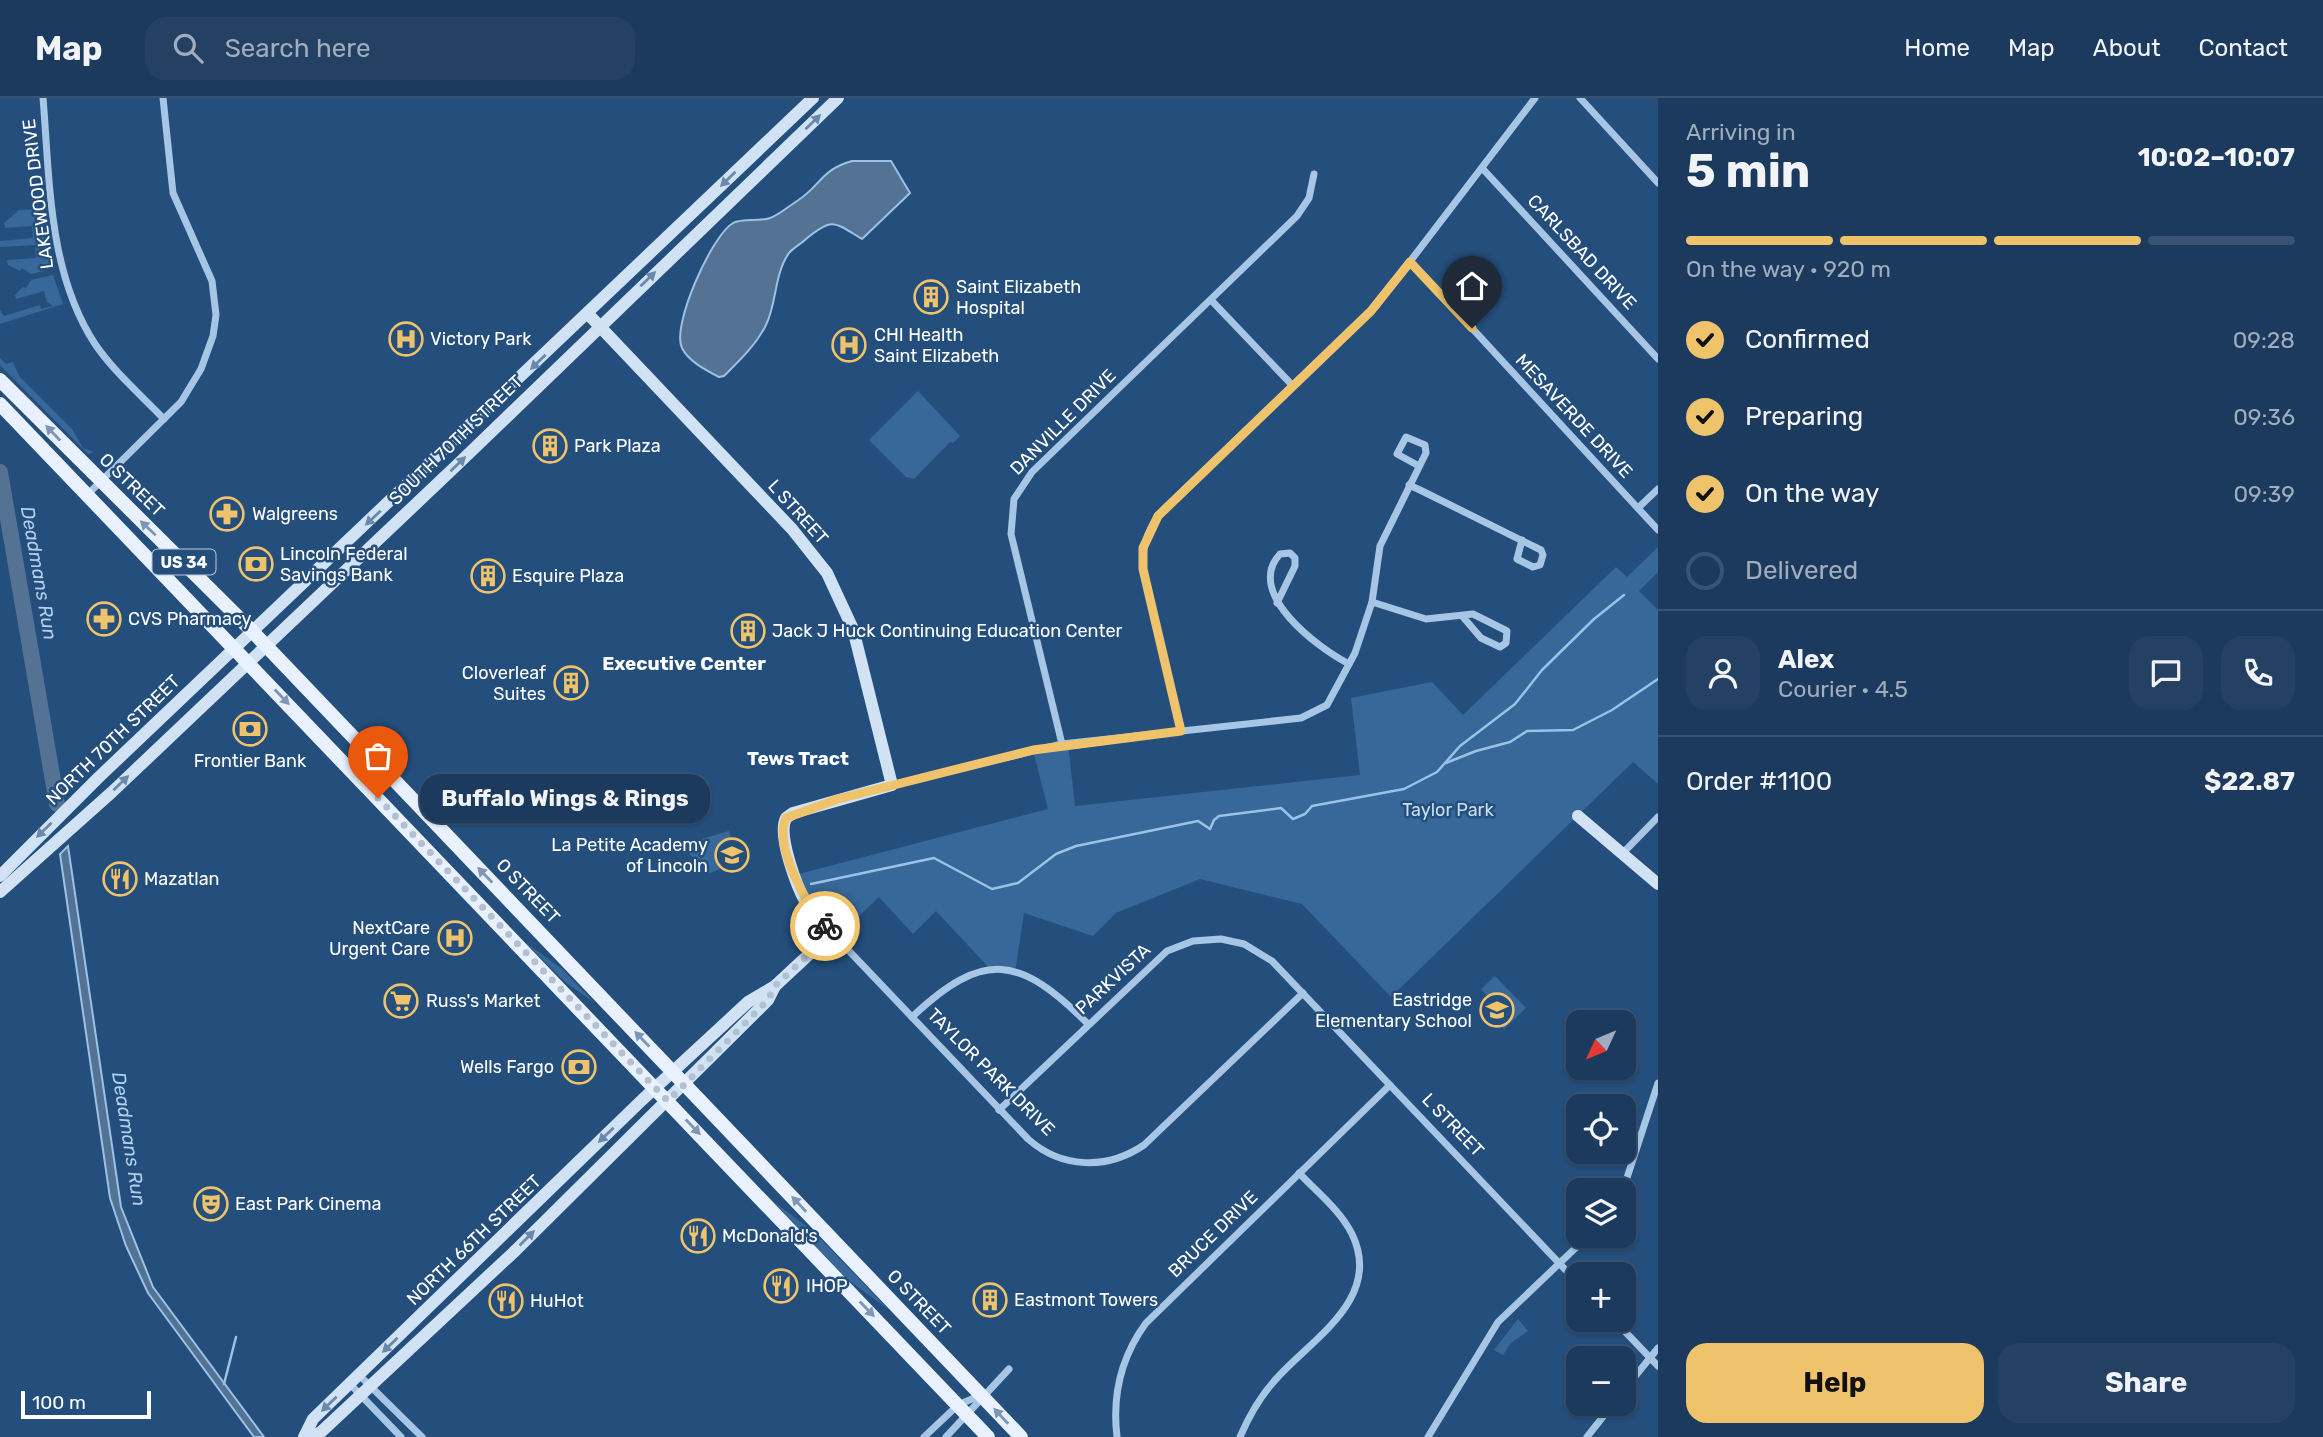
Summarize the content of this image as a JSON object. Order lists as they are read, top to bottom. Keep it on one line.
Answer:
{"streets":{"main road":["SOUTH 70TH STREET","O STREET","L STREET","US 34","NORTH 70TH STREET","TAYLOR PARK DRIVE","NORTH 66TH STREET"],"street":["LAKEWOOD DRIVE","CARLSBAD DRIVE","MESAVERDE DRIVE","DANVILLE DRIVE","PARKVISTA","BRUCE DRIVE"]},"crossings":[["SOUTH 70TH STREET","O STREET"],["SOUTH 70TH STREET","L STREET"],["SOUTH 70TH STREET","NORTH 70TH STREET"],["O STREET","NORTH 70TH STREET"],["O STREET","NORTH 66TH STREET"],["L STREET","PARKVISTA"],["L STREET","TAYLOR PARK DRIVE"],["L STREET","BRUCE DRIVE"],["PARKVISTA","TAYLOR PARK DRIVE"]],"districts":["Executive Center","Tews Tract"],"water":["Deadmans Run"],"parks":["Taylor Park"],"places":{"building":["Saint Elizabeth Hospital","Park Plaza","Esquire Plaza","Jack J Huck Continuing Education Center","Cloverleaf Suites","Eastmont Towers"],"hospital":["Victory Park","CHI Health Saint Elizabeth","NextCare Urgent Care"],"pharmacy":["Walgreens","CVS Pharmacy"],"bank":["Lincoln Federal Savings Bank","Frontier Bank","Wells Fargo"],"other":["Buffalo Wings & Rings"],"school or university":["La Petite Academy of Lincoln","Eastridge Elementary School"],"restaurant":["Mazatlan","McDonald's","IHOP","HuHot"],"supermarket":["Russ's Market"],"theatre":["East Park Cinema"]},"scale_bar":"100 m","north":"bottom left","page":{"header":"Map","search":"Search here","nav":["Home","Map","About","Contact"],"heading":["5 min","Arriving in","10:02–10:07"],"panel":["Alex","Courier · 4.5","Order #1100","$22.87"],"bar":"On the way · 920 m","list":[["Confirmed","09:28"],["Preparing","09:36"],["On the way","09:39"],"Delivered"],"bubble":"Buffalo Wings & Rings","map_buttons":["+","−"],"buttons":["Help","Share"],"scale":"100 m"}}
